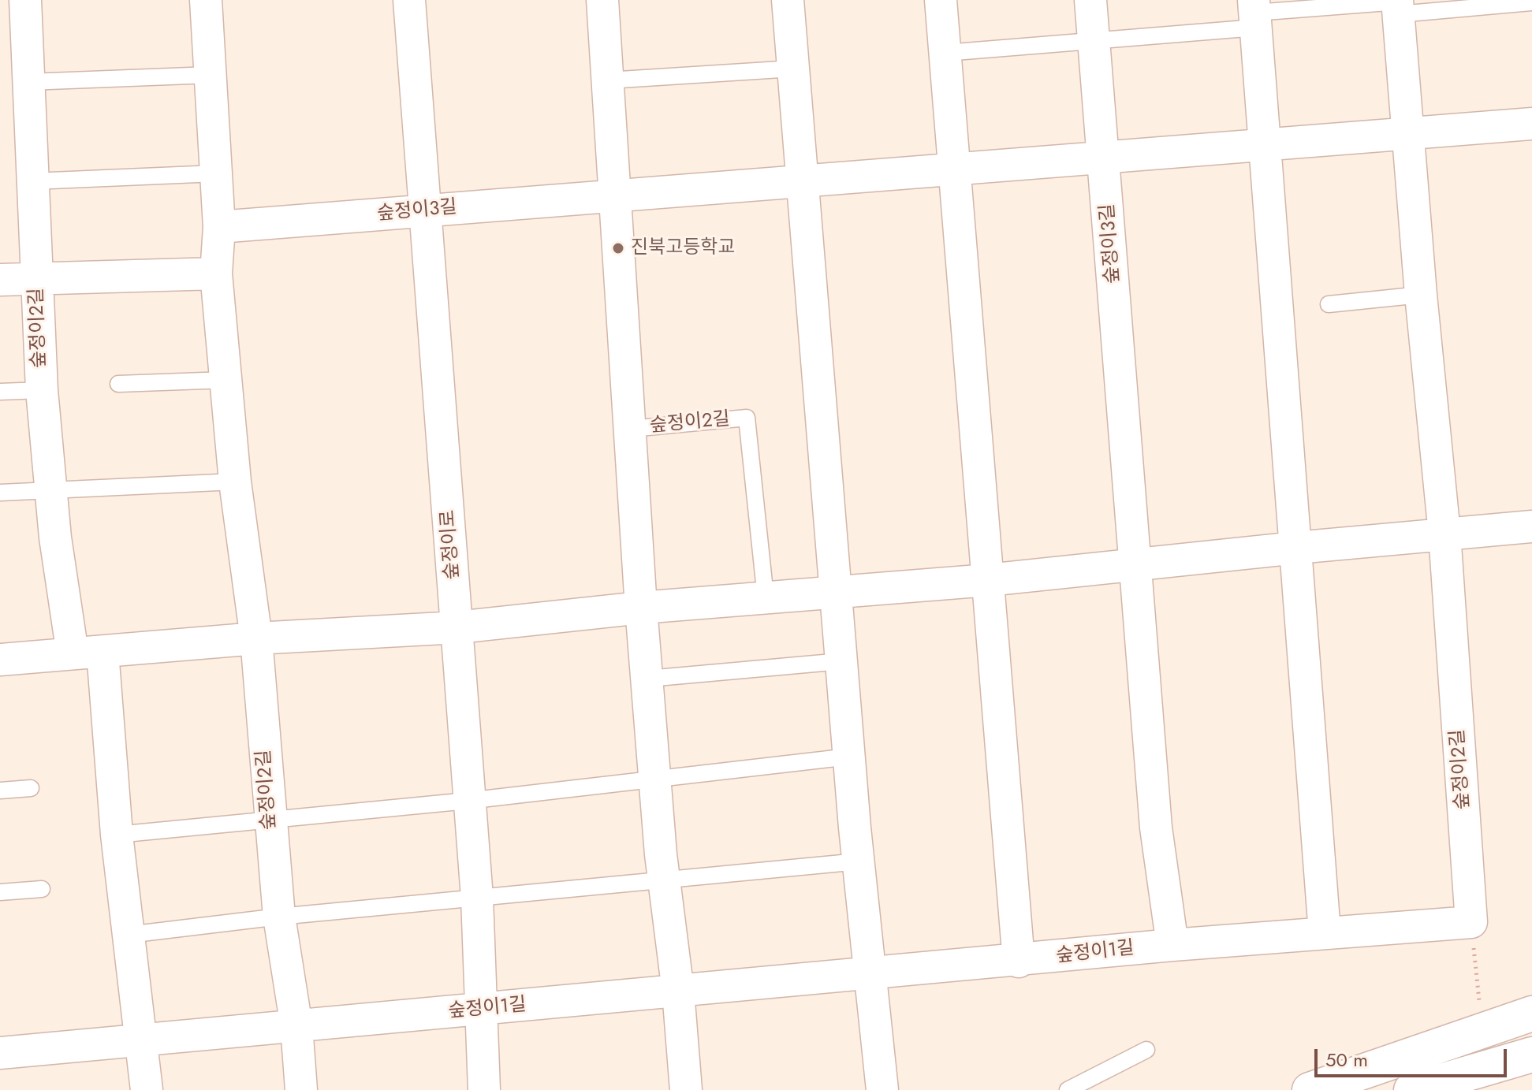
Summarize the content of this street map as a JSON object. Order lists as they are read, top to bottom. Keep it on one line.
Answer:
{"streets":{"street":["숲정이3길","숲정이2길","숲정이로","숲정이1길"]},"crossings":[["숲정이3길","숲정이2길"],["숲정이3길","숲정이로"],["숲정이2길","숲정이1길"],["숲정이로","숲정이1길"]],"places":["진북고등학교"],"scale_bar":"50 m"}
